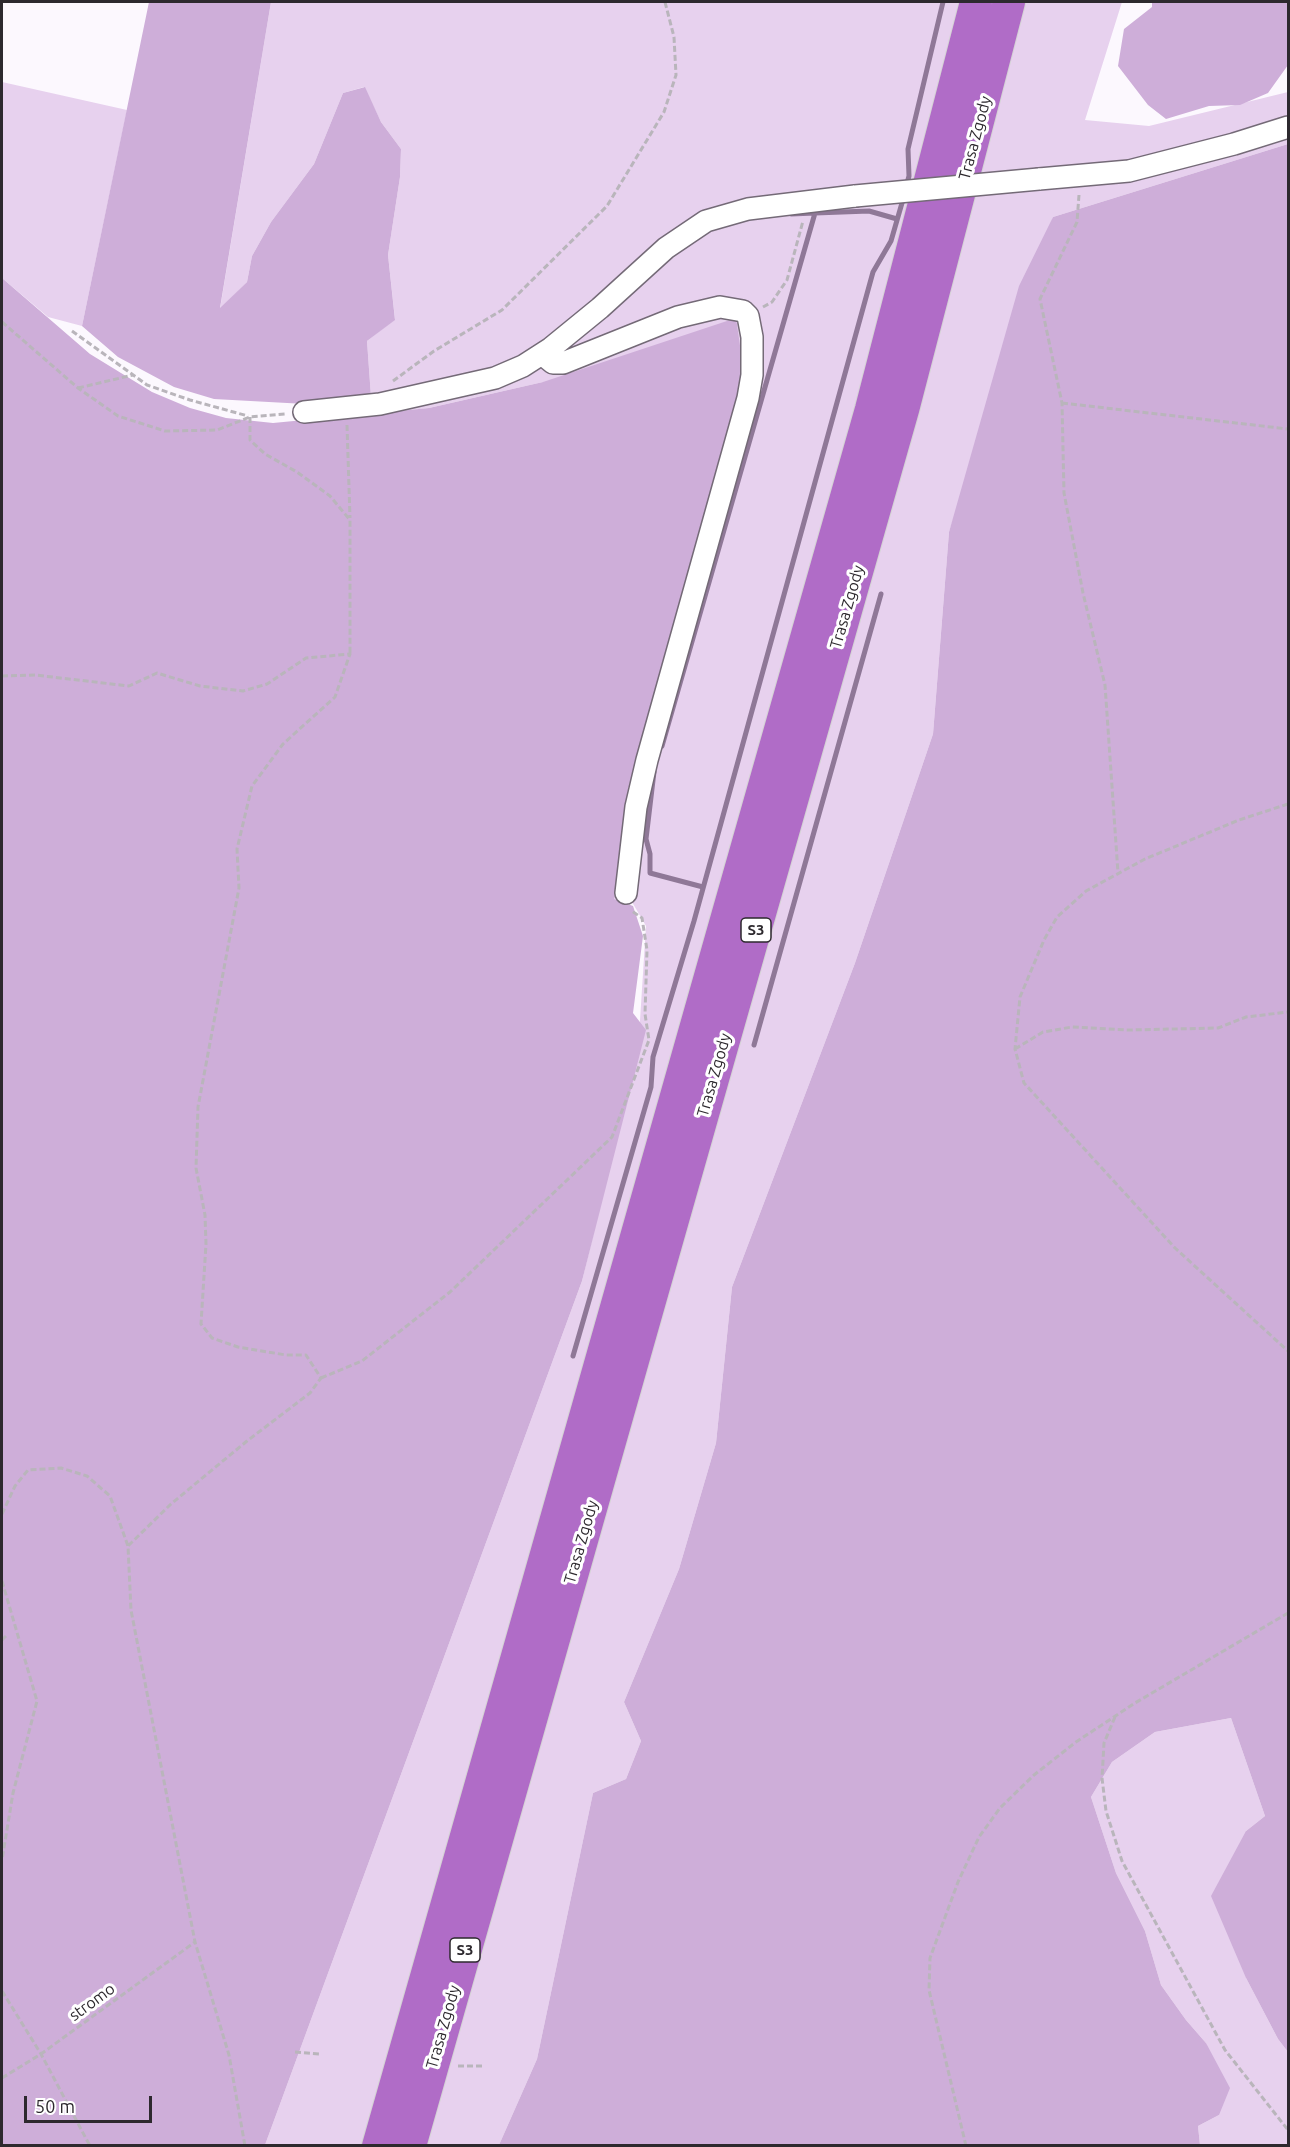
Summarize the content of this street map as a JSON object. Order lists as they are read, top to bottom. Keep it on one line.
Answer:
{"streets":{"highway":["Trasa Zgody","S3"],"path":["stromo"]},"scale_bar":"50 m"}
